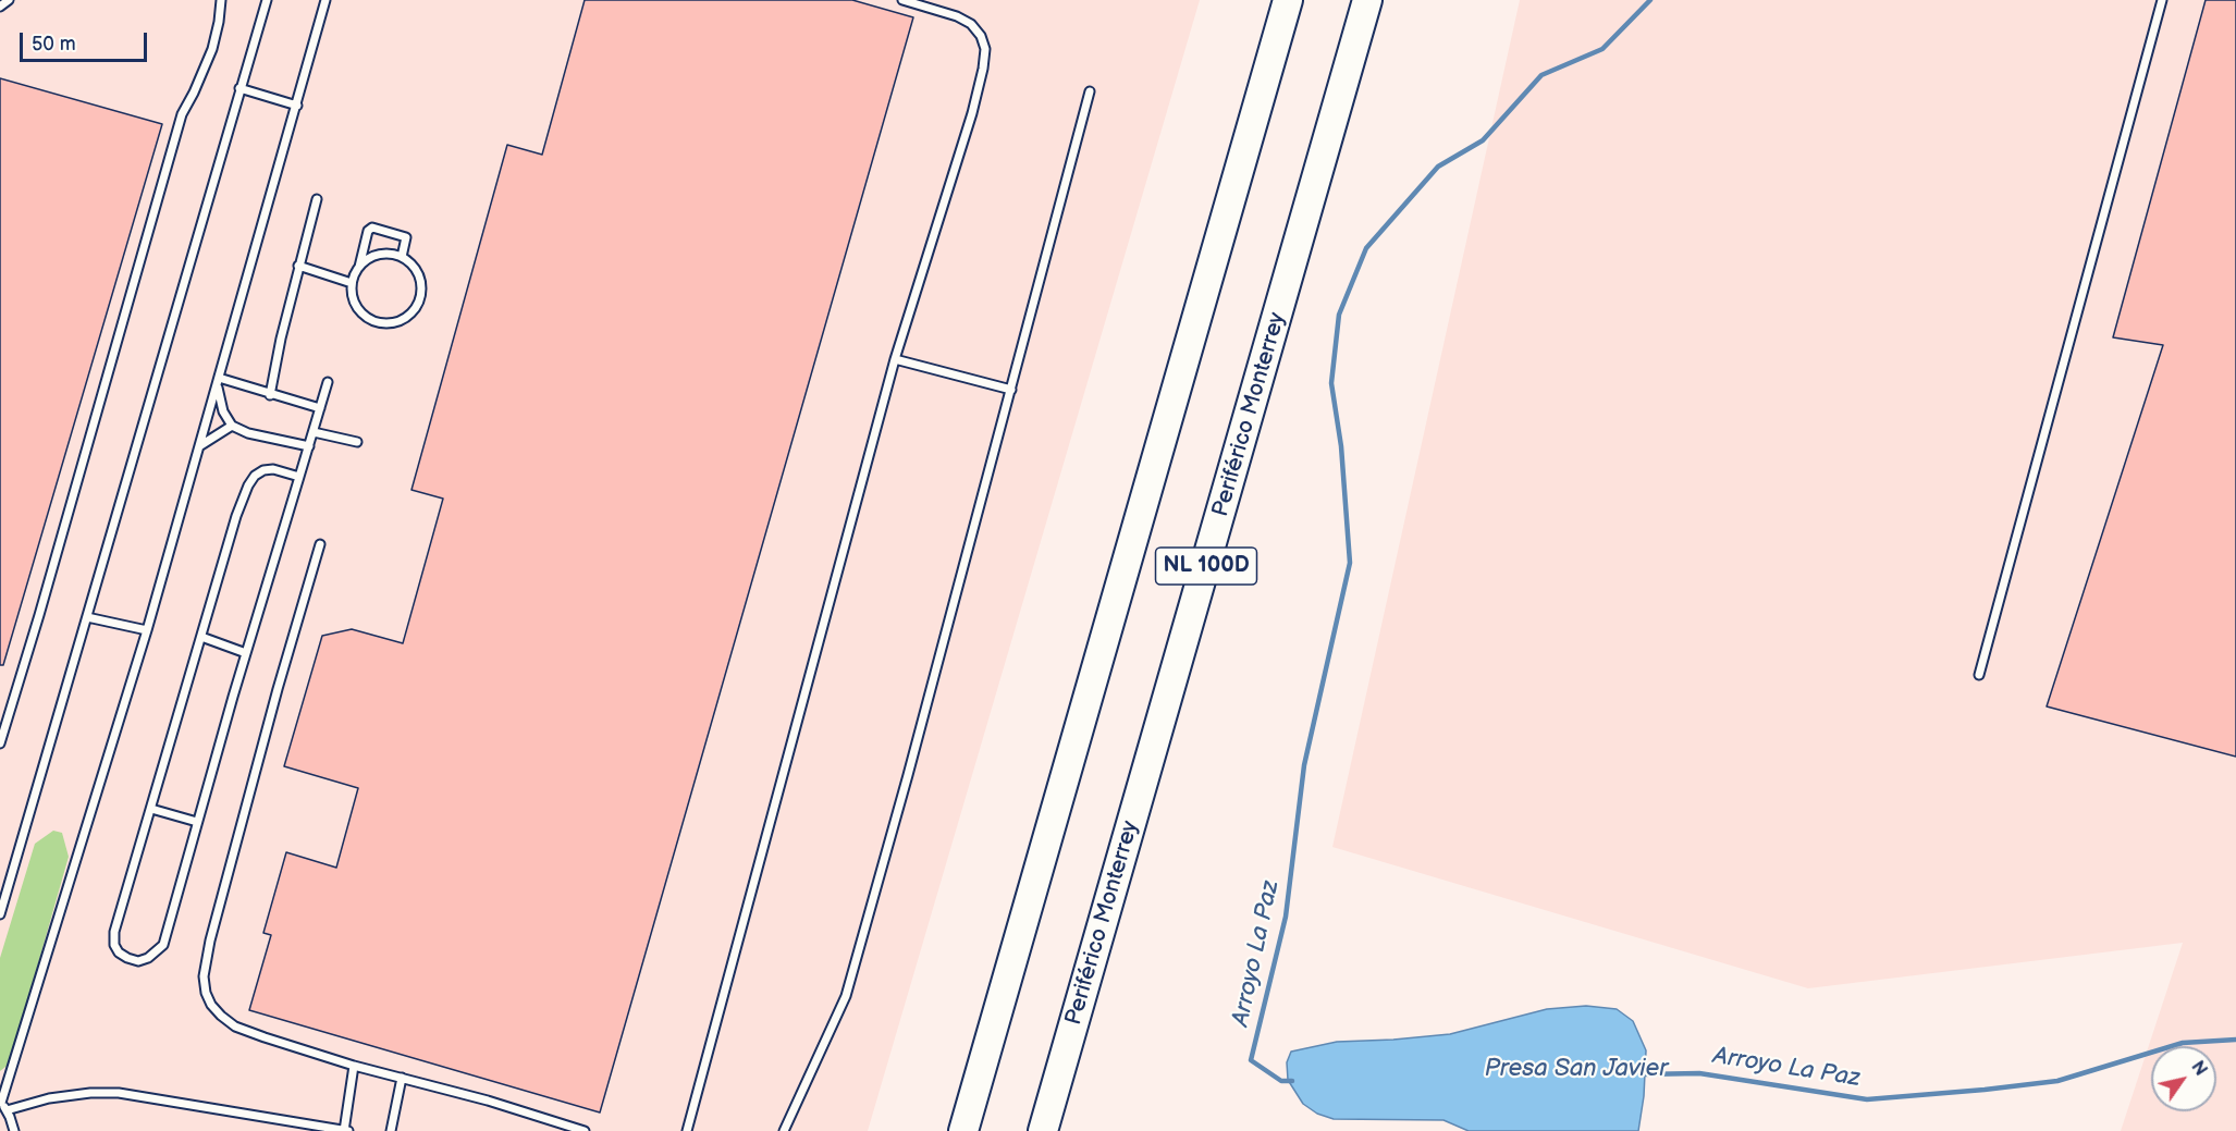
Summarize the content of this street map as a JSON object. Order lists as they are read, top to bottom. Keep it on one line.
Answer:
{"streets":{"highway":["Periférico Monterrey","NL 100D"]},"water":["Arroyo La Paz","Presa San Javier"],"scale_bar":"50 m","north":"top right"}
